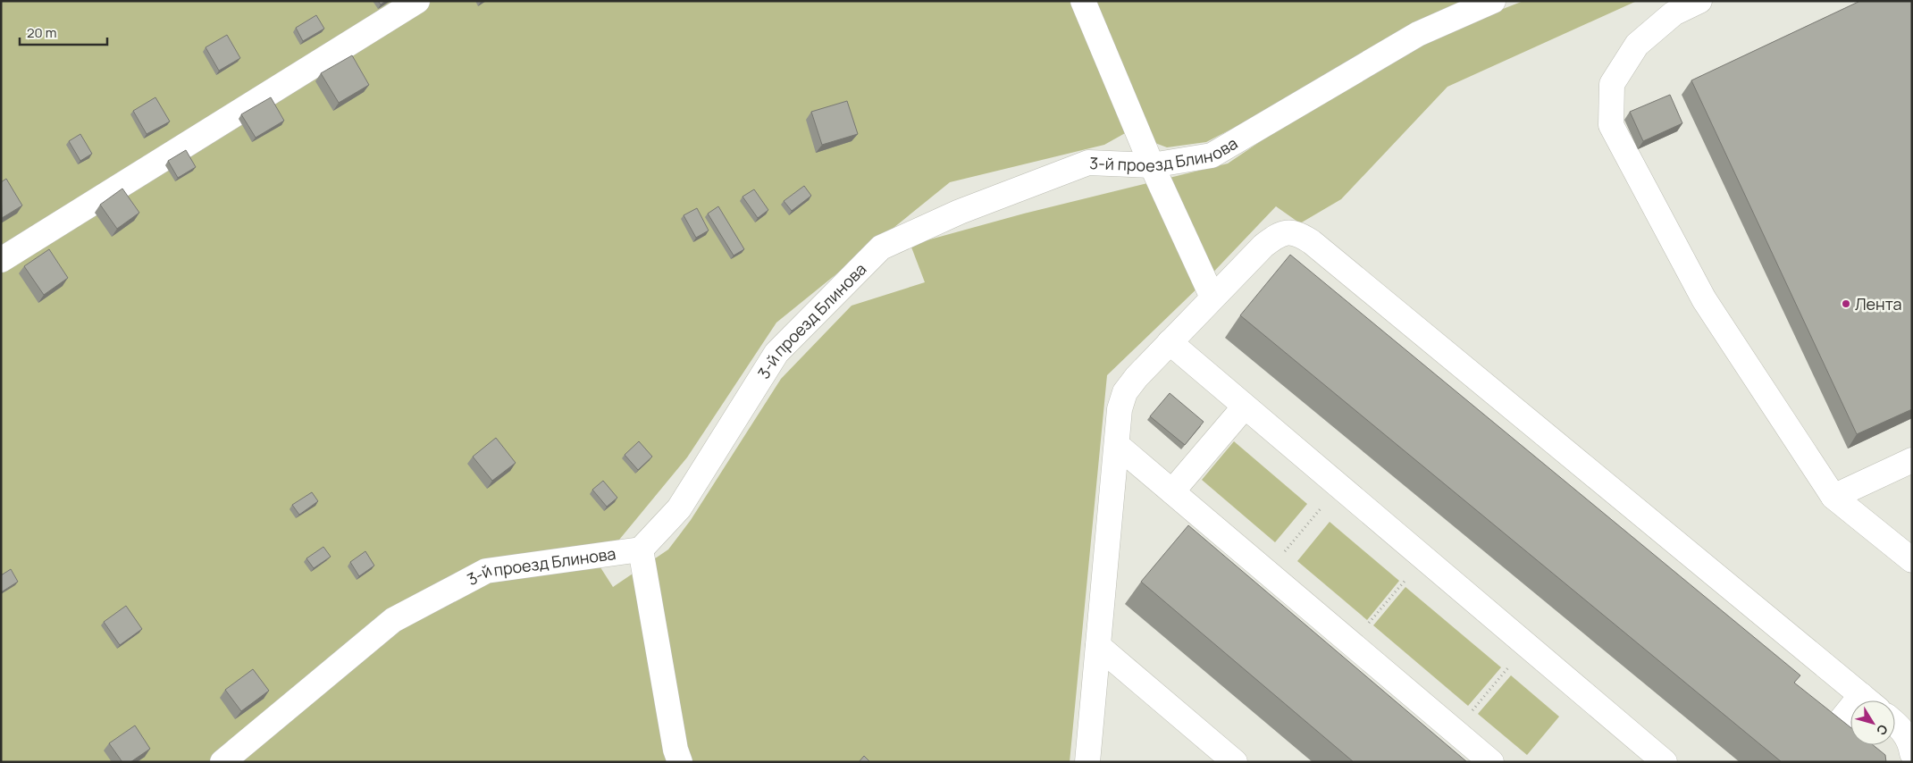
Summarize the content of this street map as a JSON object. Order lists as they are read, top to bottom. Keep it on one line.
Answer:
{"streets":{"street":["3-й проезд Блинова"]},"places":["Лента"],"scale_bar":"20 m","north":"bottom right"}
